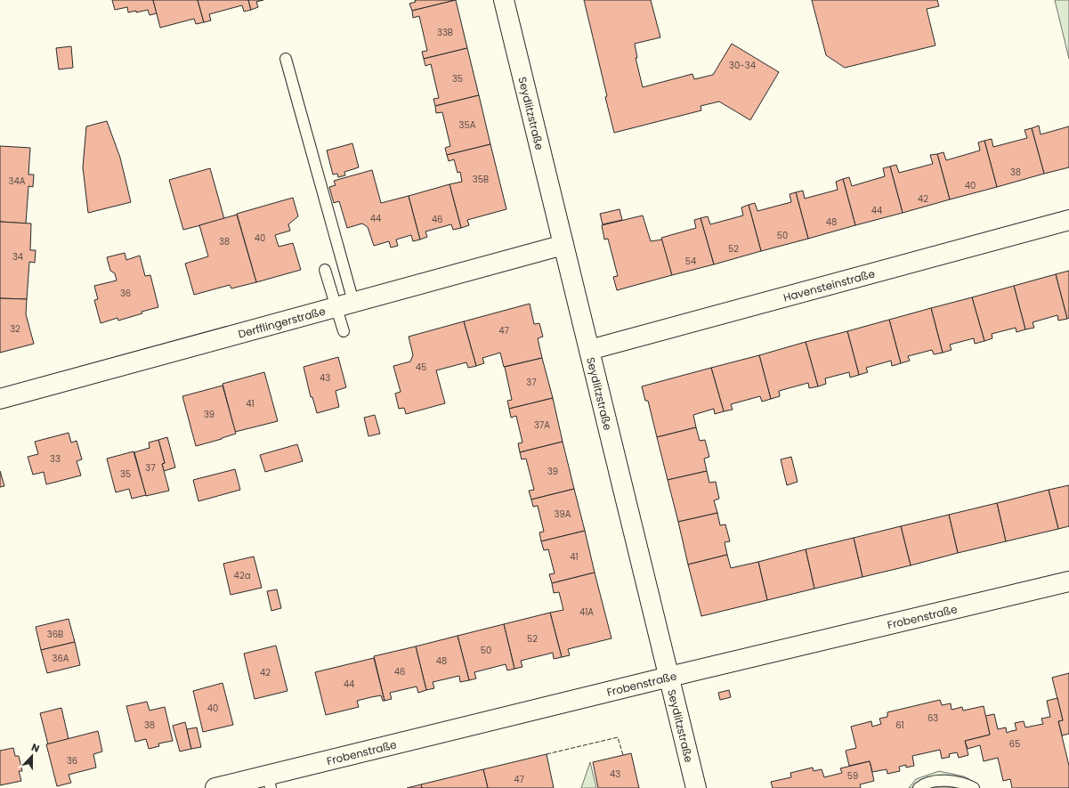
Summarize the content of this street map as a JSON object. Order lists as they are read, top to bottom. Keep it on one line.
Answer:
{"streets":{"street":["Seydlitzstraße","Havensteinstraße","Derfflingerstraße","Frobenstraße"]},"crossings":[["Seydlitzstraße","Havensteinstraße"],["Seydlitzstraße","Derfflingerstraße"],["Seydlitzstraße","Frobenstraße"]],"house_numbers":["33B","30-34","35","35A","38","35B","34A","40","42","44","44","46","48","50","40","38","52","34","54","36","32","47","45","43","37","41","39","37A","33","37","39","35","39A","41","42a","41A","36B","52","50","36A","48","46","42","44","40","63","38","61","65","36","43","59","47"],"north":"top"}
